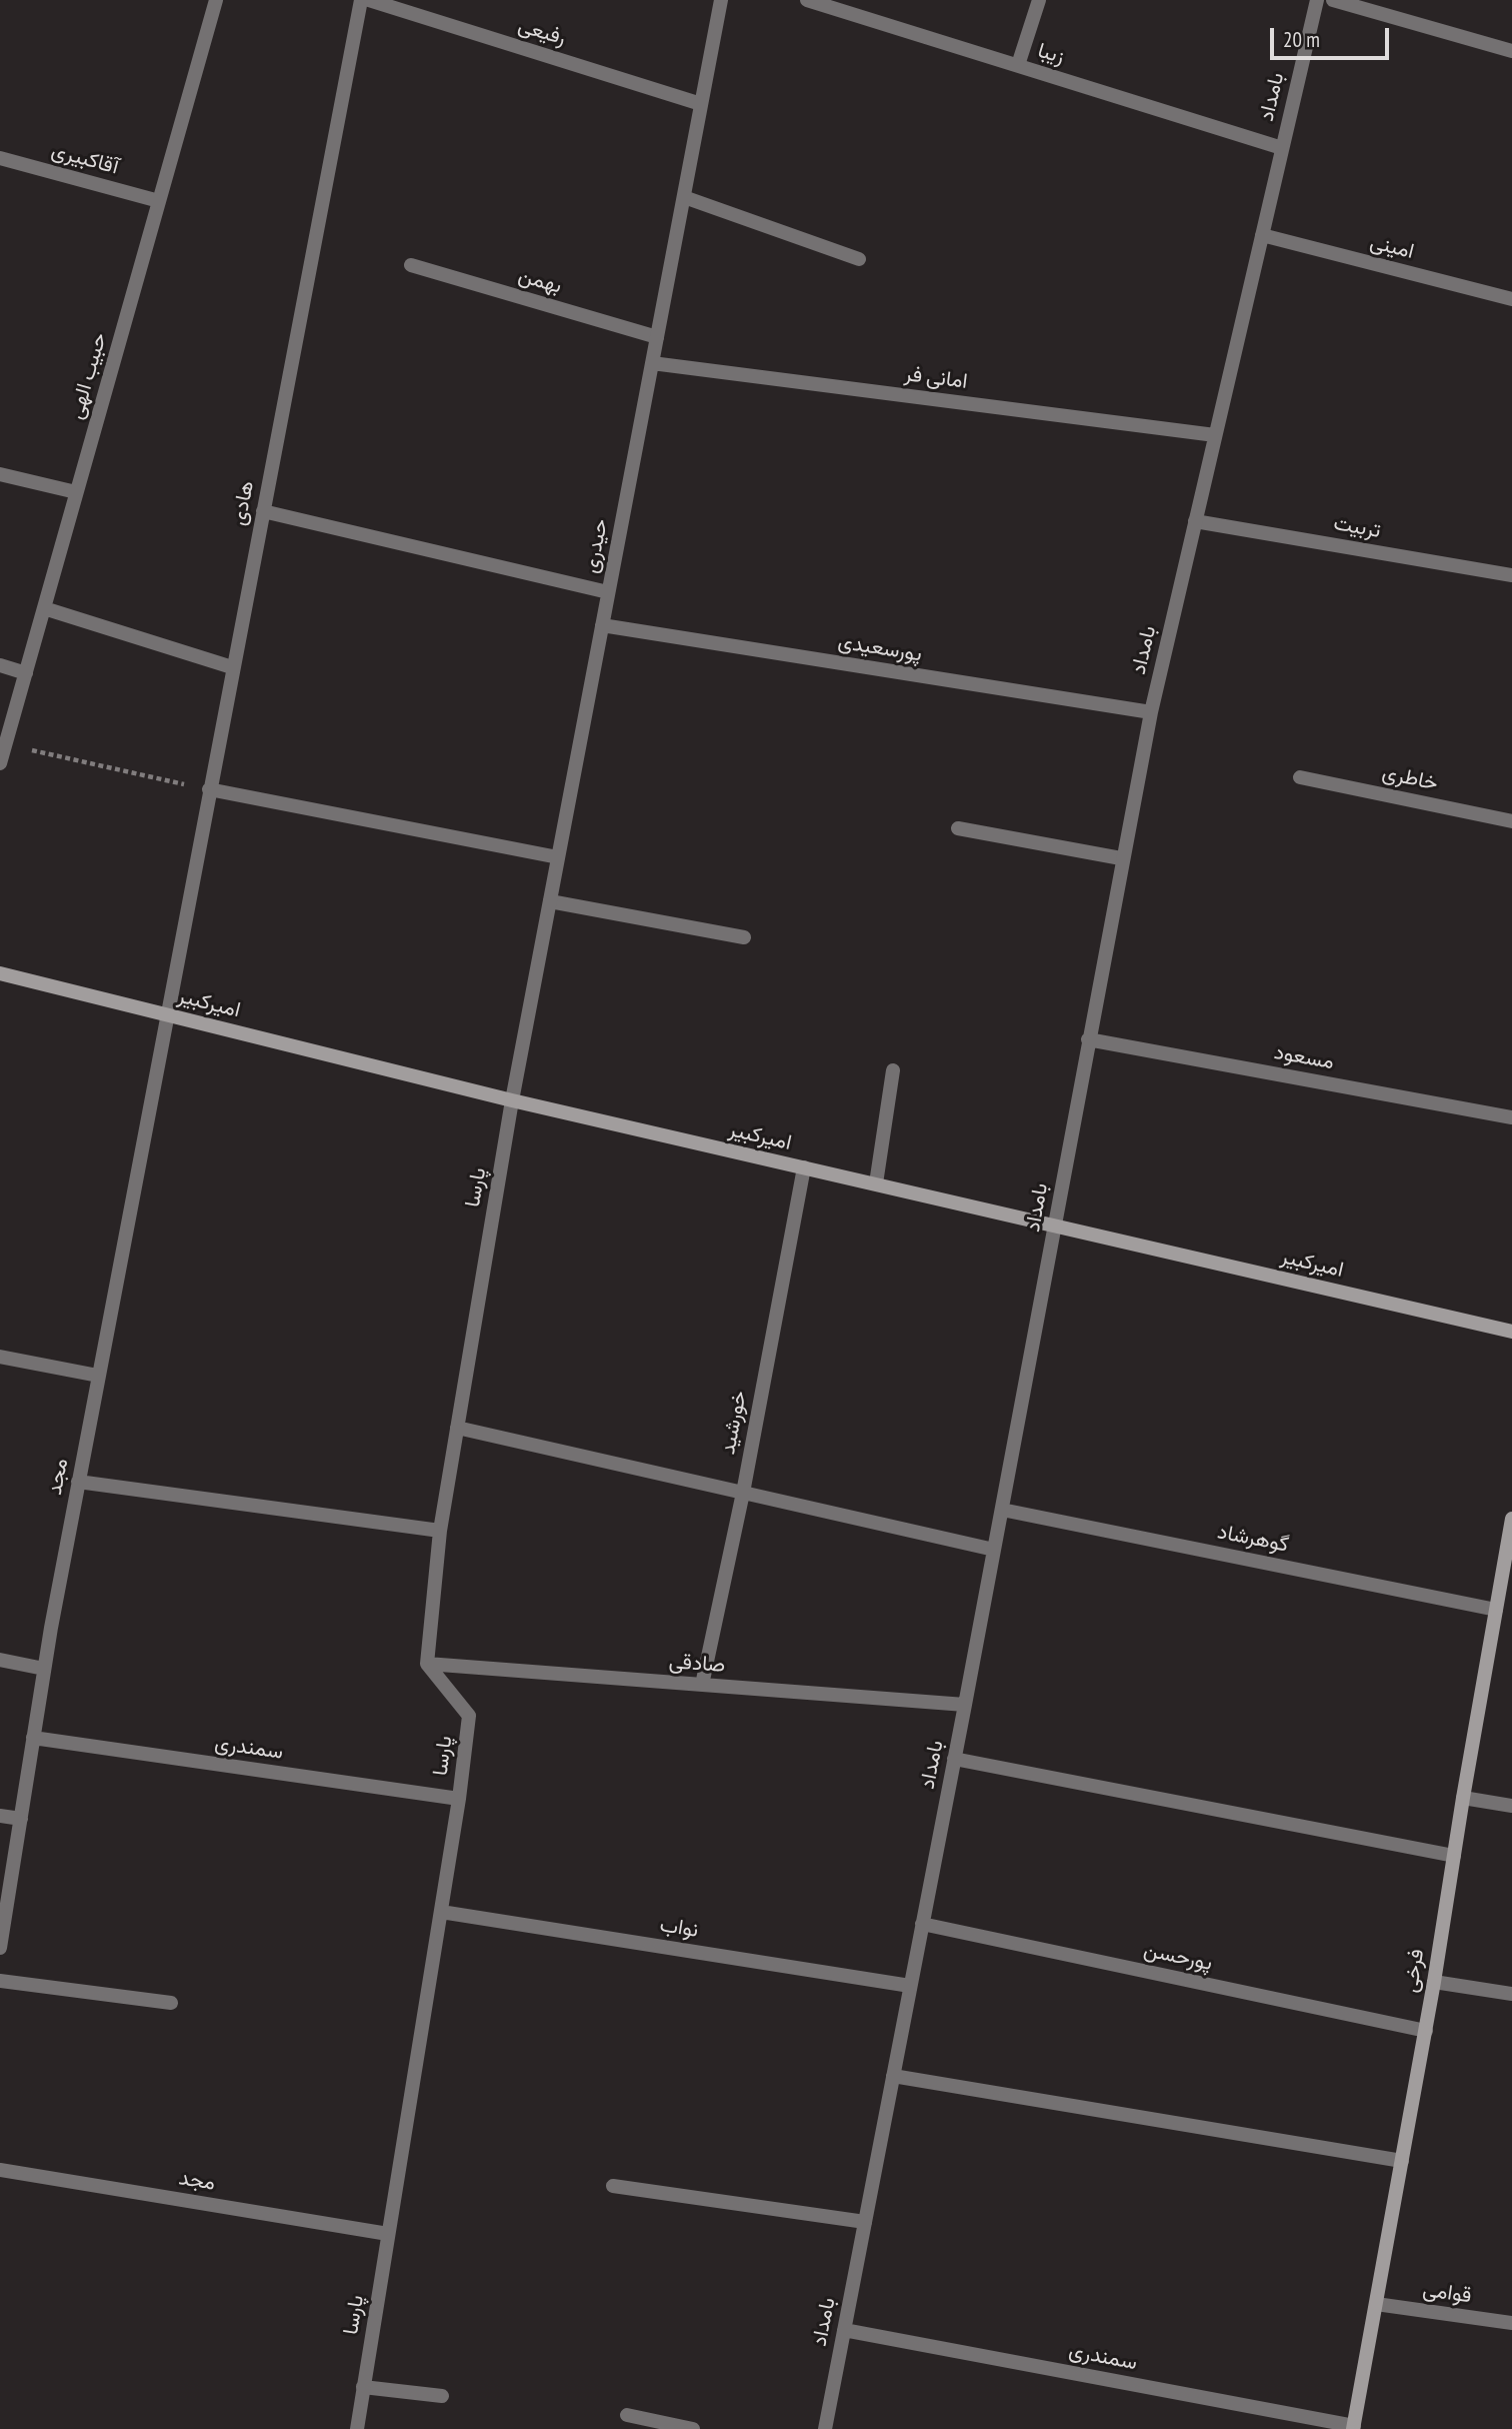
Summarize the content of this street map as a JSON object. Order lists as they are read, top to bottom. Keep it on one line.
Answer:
{"streets":{"street":["رفیعی","زیبا","بامداد","آقاکبیری","امینی","بهمن","حبیب الهی","امانی فر","هادی","تربیت","حیدری","پورسعیدی","خاطری","امیرکبیر","مسعود","پارسا","خورشید","مجد","گوهرشاد","صادقی","سمندری","نواب","پورحسن","فرخی","قوامی"]},"crossings":[["رفیعی","حیدری"],["زیبا","بامداد"],["بامداد","امینی"],["بامداد","امانی فر"],["بامداد","تربیت"],["بامداد","پورسعیدی"],["بامداد","امیرکبیر"],["بامداد","مسعود"],["بامداد","گوهرشاد"],["بامداد","صادقی"],["بامداد","سمندری"],["بامداد","نواب"],["بامداد","پورحسن"],["آقاکبیری","حبیب الهی"],["بهمن","حیدری"],["امانی فر","حیدری"],["هادی","امیرکبیر"],["هادی","مجد"],["حیدری","پورسعیدی"],["حیدری","امیرکبیر"],["حیدری","پارسا"],["امیرکبیر","پارسا"],["امیرکبیر","خورشید"],["امیرکبیر","مجد"],["پارسا","مجد"],["پارسا","صادقی"],["پارسا","سمندری"],["پارسا","نواب"],["خورشید","صادقی"],["مجد","سمندری"],["گوهرشاد","فرخی"],["سمندری","فرخی"],["پورحسن","فرخی"],["فرخی","قوامی"]],"scale_bar":"20 m"}
